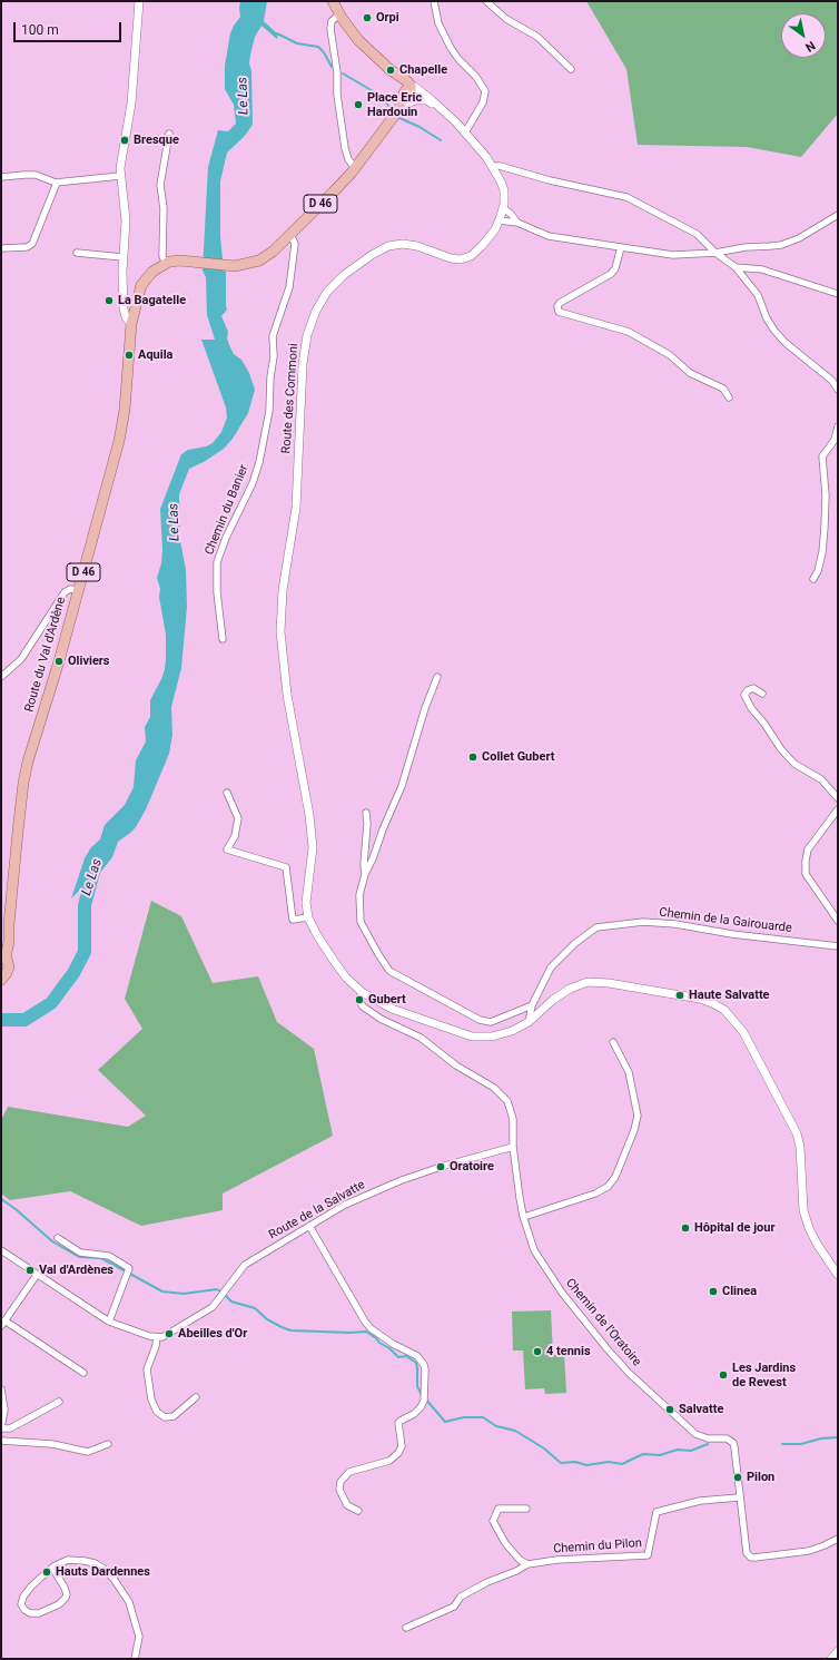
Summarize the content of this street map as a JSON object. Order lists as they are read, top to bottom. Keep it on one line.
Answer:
{"streets":{"main road":["D 46","Route du Val d'Ardène"],"street":["Route des Commoni","Chemin du Banier","Chemin de la Gairouarde","Route de la Salvatte","Chemin de l'Oratoire","Chemin du Pilon"]},"crossings":[["D 46","Route des Commoni"],["D 46","Chemin du Banier"],["D 46","Route du Val d'Ardène"],["Route de la Salvatte","Chemin de l'Oratoire"],["Chemin de l'Oratoire","Chemin du Pilon"]],"water":["Le Las"],"places":["Orpi","Chapelle","Place Eric Hardouin","Bresque","La Bagatelle","Aquila","Oliviers","Collet Gubert","Haute Salvatte","Gubert","Oratoire","Hôpital de jour","Val d'Ardènes","Clinea","Abeilles d'Or","4 tennis","Les Jardins de Revest","Salvatte","Pilon","Hauts Dardennes"],"scale_bar":"100 m","north":"bottom right"}
